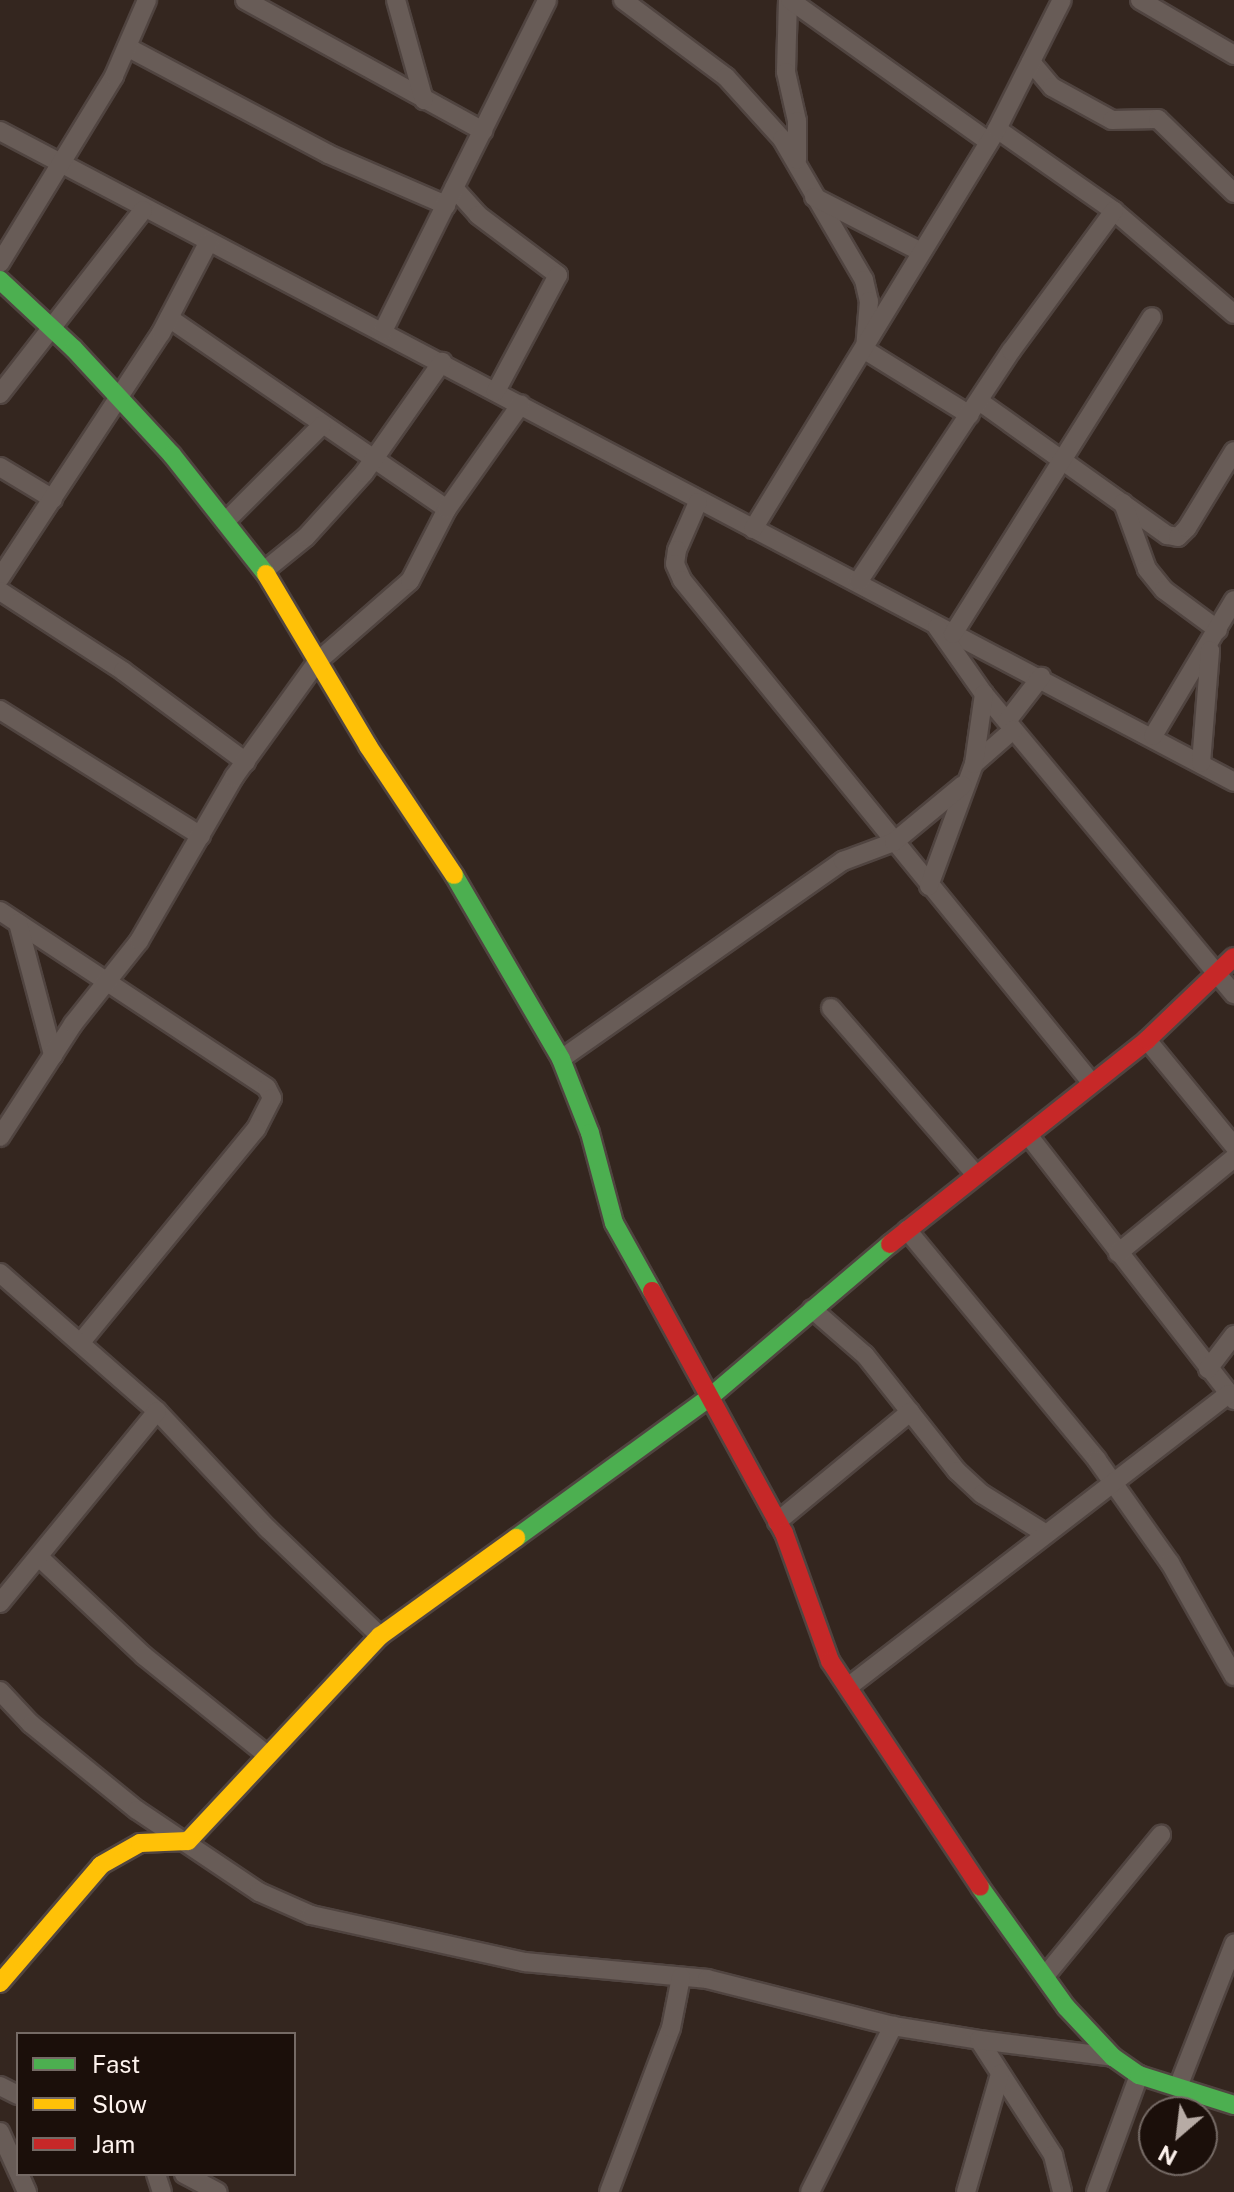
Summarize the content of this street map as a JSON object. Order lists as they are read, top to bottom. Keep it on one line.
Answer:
{"legend":["Fast","Slow","Jam"],"north":"bottom left"}
